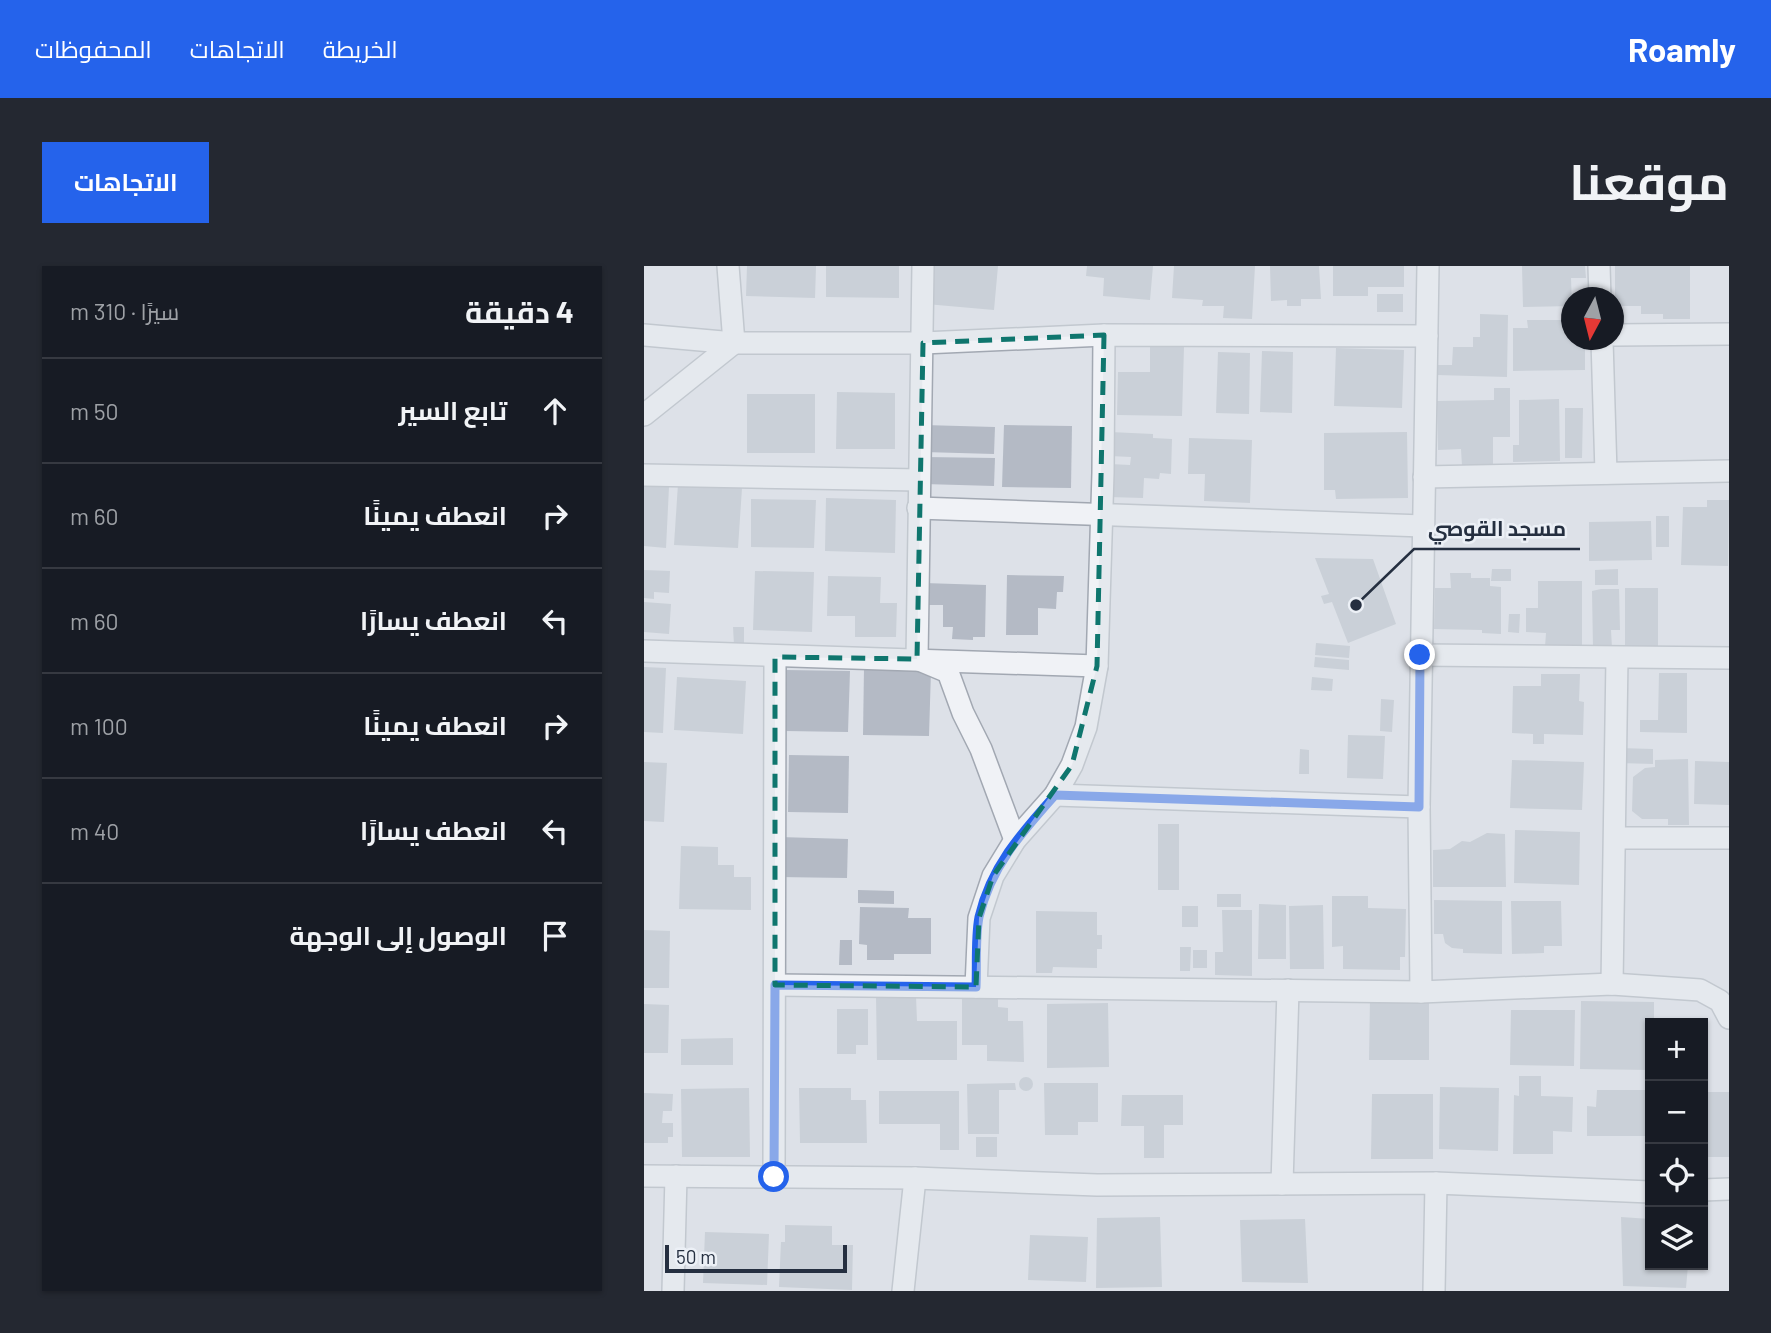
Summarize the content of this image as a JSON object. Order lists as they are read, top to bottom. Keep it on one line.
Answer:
{"places":["مسجد القوصي"],"scale_bar":"50 m","north":"bottom","page":{"header":"Roamly","nav":["الخريطة","الاتجاهات","المحفوظات"],"title":"موقعنا","buttons":"الاتجاهات","heading":["4 دقيقة","سيرًا · 310 m"],"list":[["تابع السير","50 m"],["انعطف يمينًا","60 m"],["انعطف يسارًا","60 m"],["انعطف يمينًا","100 m"],["انعطف يسارًا","40 m"],"الوصول إلى الوجهة"],"map_buttons":["+","−"],"scale":"50 m"}}
